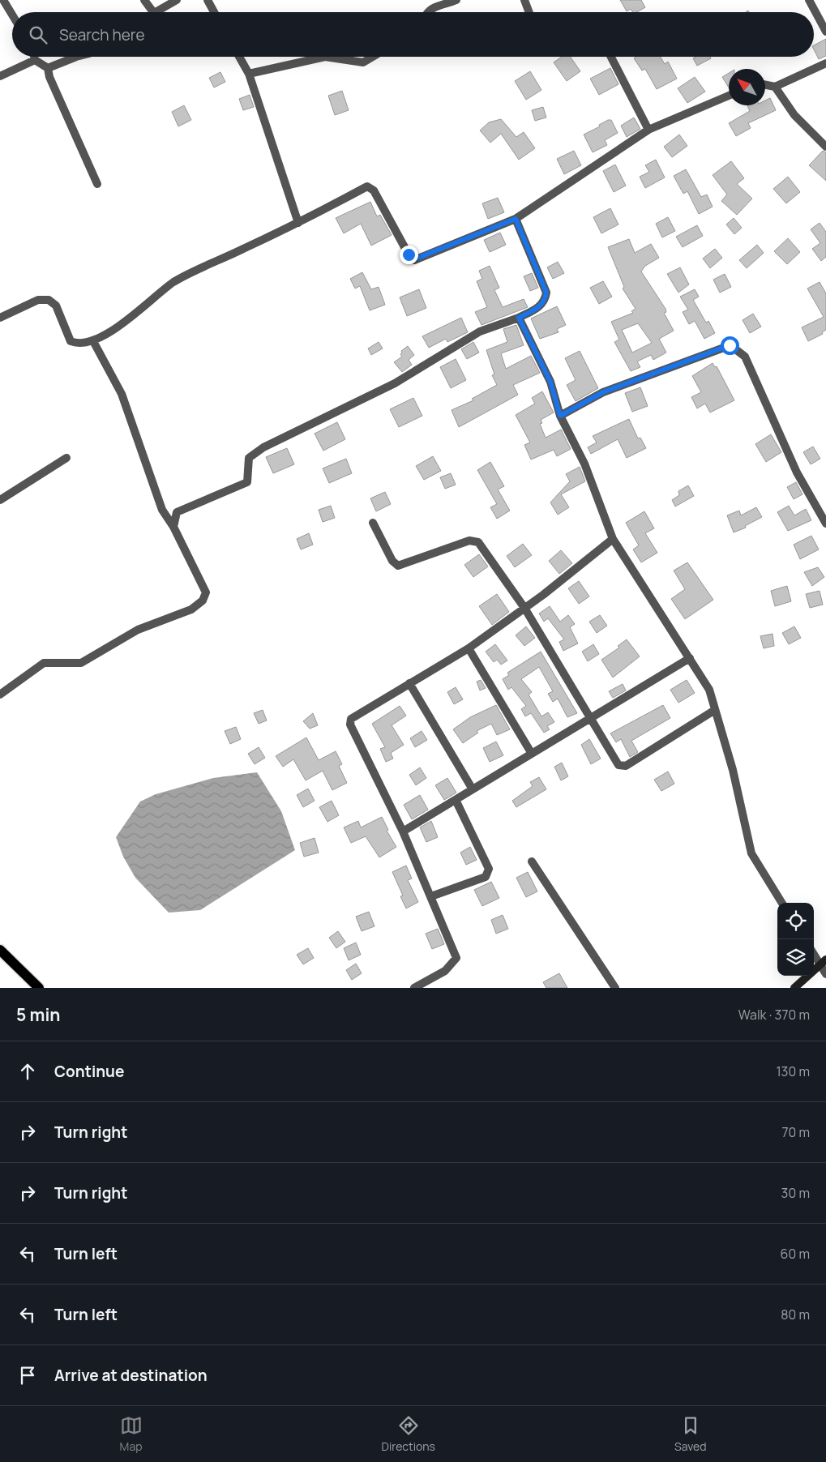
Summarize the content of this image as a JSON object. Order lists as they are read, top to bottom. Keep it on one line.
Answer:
{"north":"top left","page":{"search":"Search here","heading":["5 min","Walk · 370 m"],"list":[["Continue","130 m"],["Turn right","70 m"],["Turn right","30 m"],["Turn left","60 m"],["Turn left","80 m"],"Arrive at destination"],"nav":["Map","Directions","Saved"]}}
